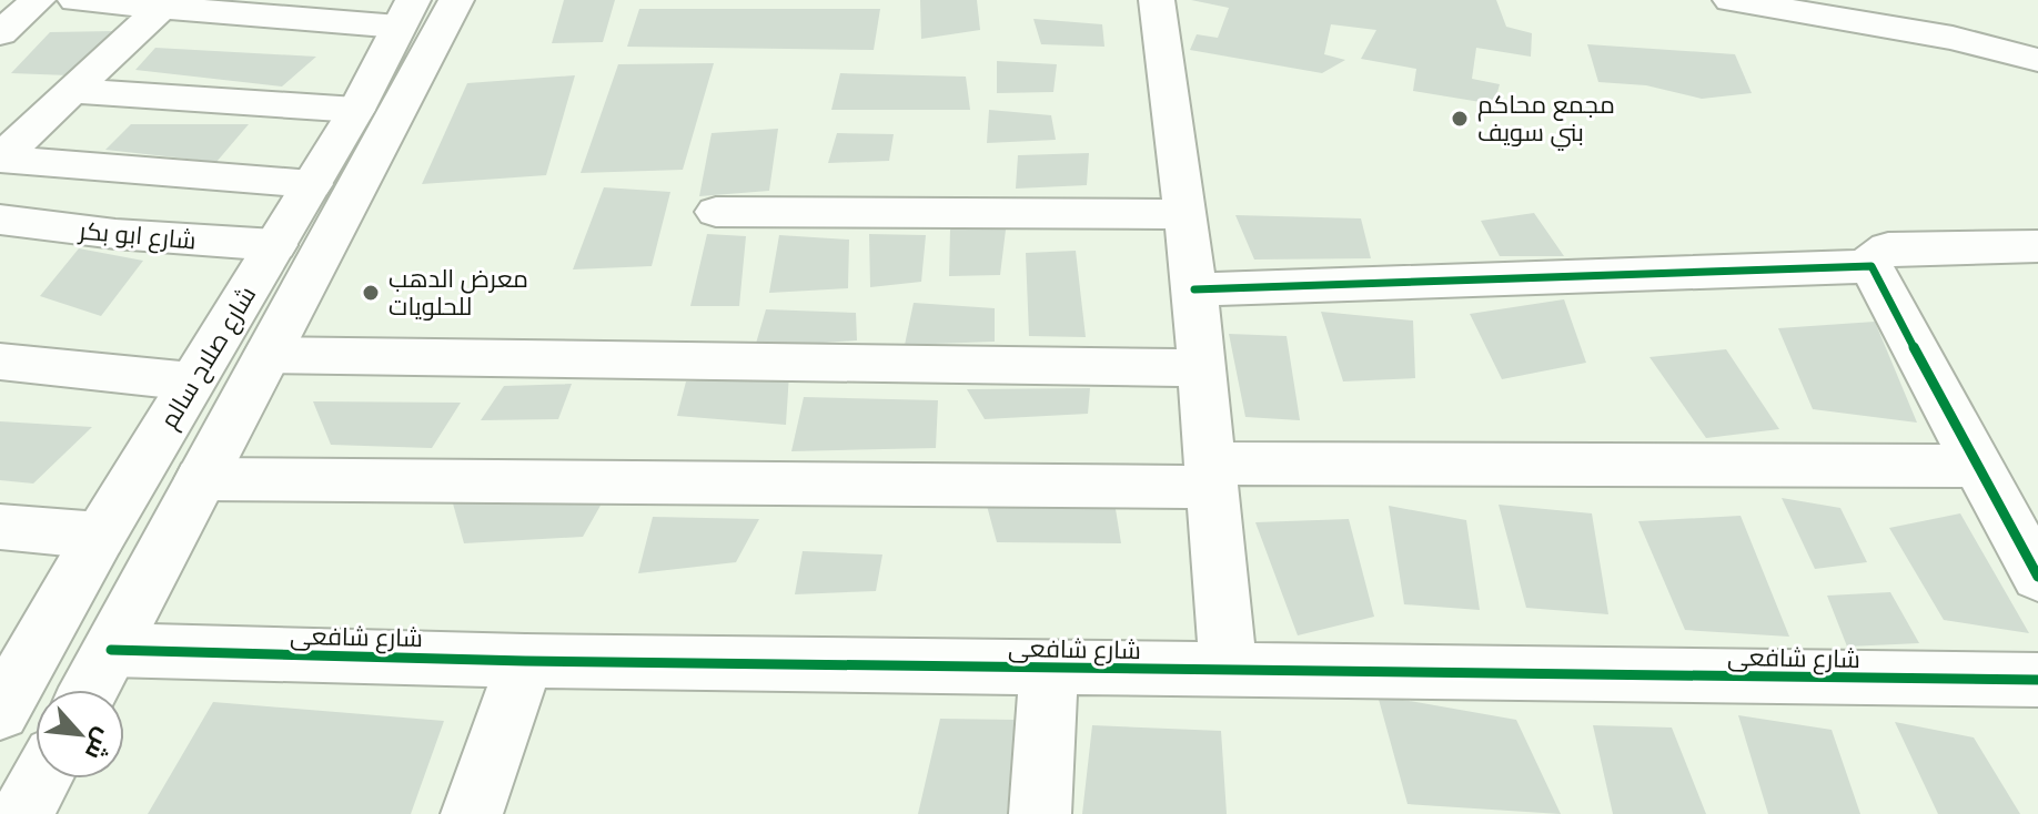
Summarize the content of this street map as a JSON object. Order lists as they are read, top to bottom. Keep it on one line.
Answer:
{"streets":{"street":["شارع ابو بكر","شارع صلاح سالم","شارع شافعى"]},"crossings":[["شارع ابو بكر","شارع صلاح سالم"],["شارع صلاح سالم","شارع شافعى"]],"places":["مجمع محاكم بني سويف","معرض الدهب للحلويات"],"north":"bottom right"}
